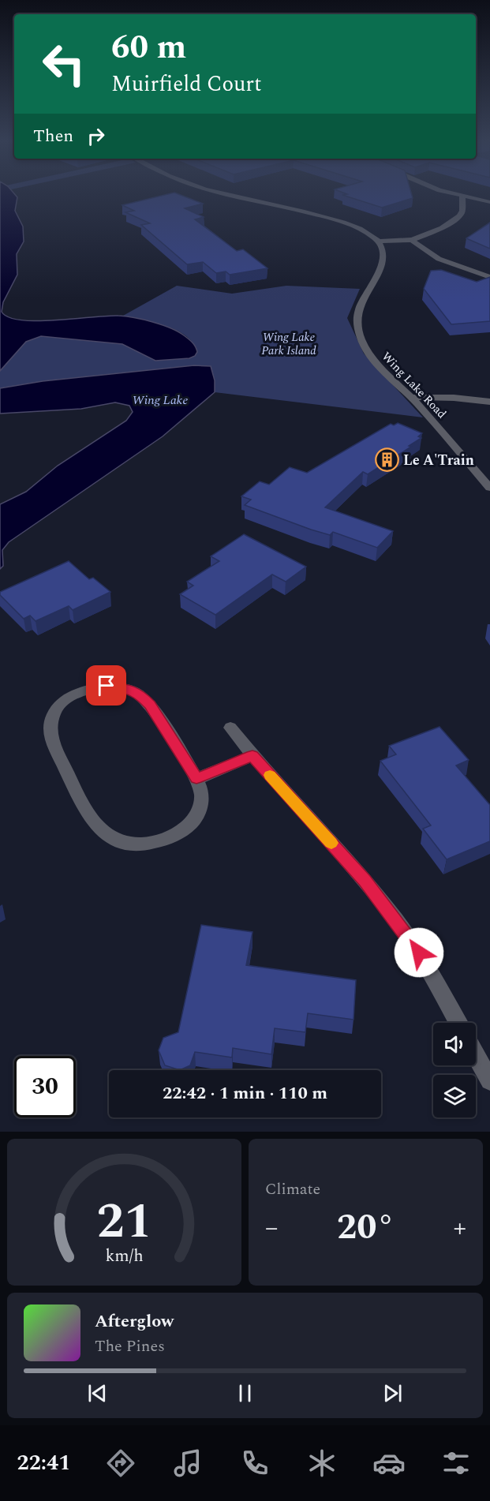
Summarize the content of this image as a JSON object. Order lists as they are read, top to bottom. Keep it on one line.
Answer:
{"streets":{"street":["Wing Lake Road"]},"water":["Wing Lake"],"parks":["Wing Lake Park Island"],"places":{"building":["Le A'Train"]},"page":{"turn":["60 m","Muirfield Court"],"then":"Then","limit":"30","trip":"22:42 · 1 min · 110 m","tile":"Climate","heat":["−","20°","+"],"song":["Afterglow","The Pines"],"tabs":"22:41","gauge":["21","km/h"]}}
